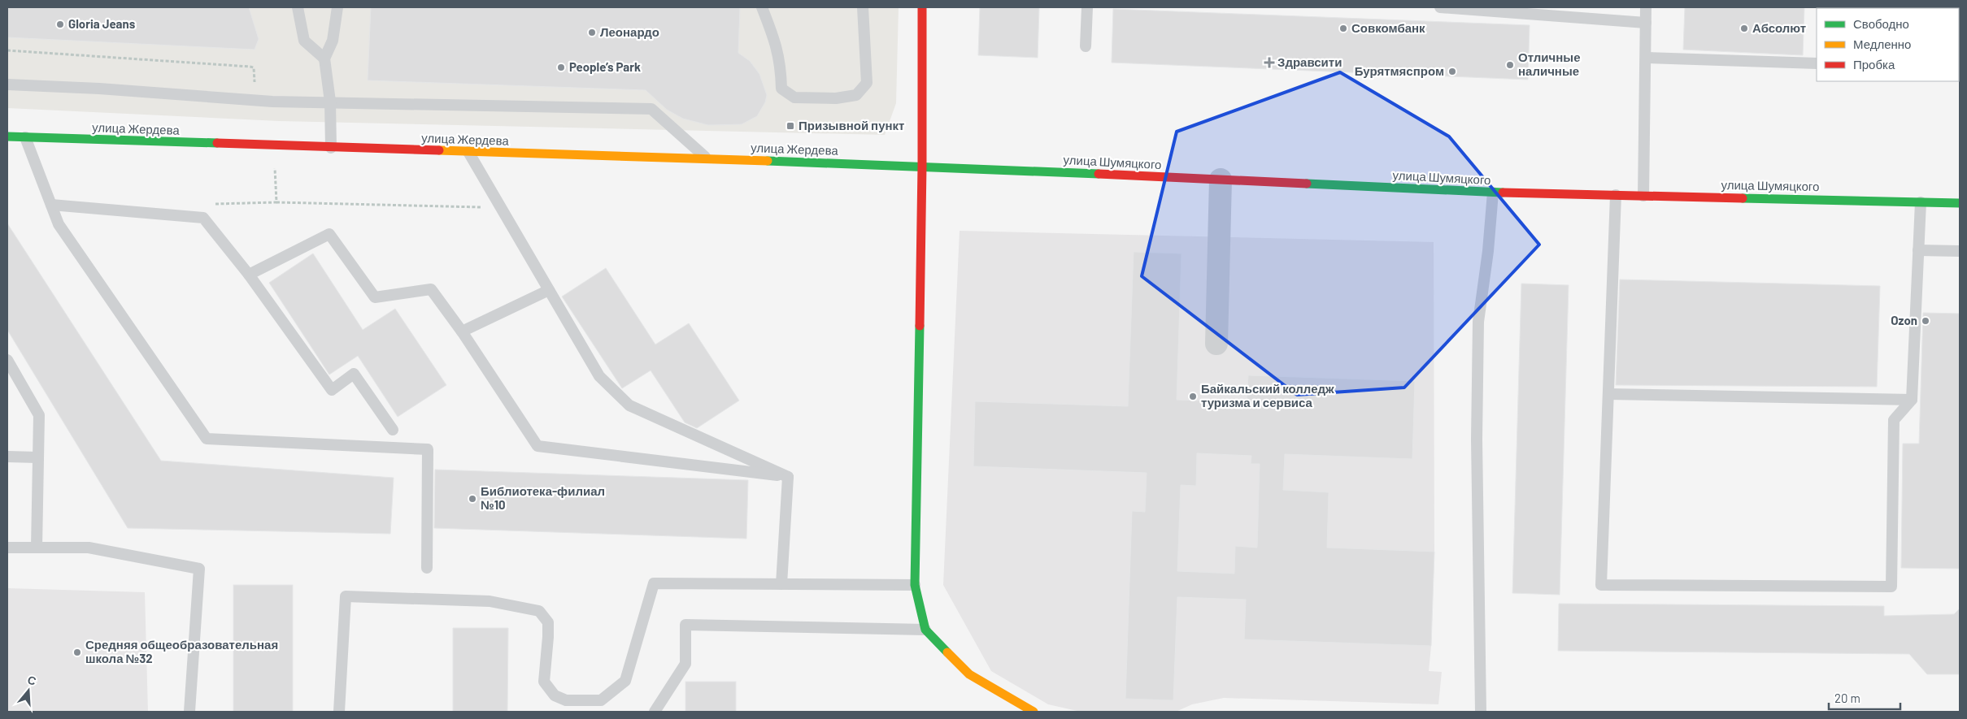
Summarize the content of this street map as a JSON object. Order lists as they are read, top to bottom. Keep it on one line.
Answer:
{"streets":{"main road":["улица Жердева","улица Шумяцкого"]},"crossings":[["улица Жердева","улица Шумяцкого"]],"places":{"other":["Gloria Jeans","Совкомбанк","Абсолют","Леонардо","Отличные наличные","People’s Park","Бурятмяспром","Ozon","Байкальский колледж туризма и сервиса","Библиотека-филиал №10","Средняя общеобразовательная школа №32"],"health":["Здравсити"],"transit":["Призывной пункт"]},"legend":["Свободно","Медленно","Пробка"],"scale_bar":"20 m","north":"top"}
